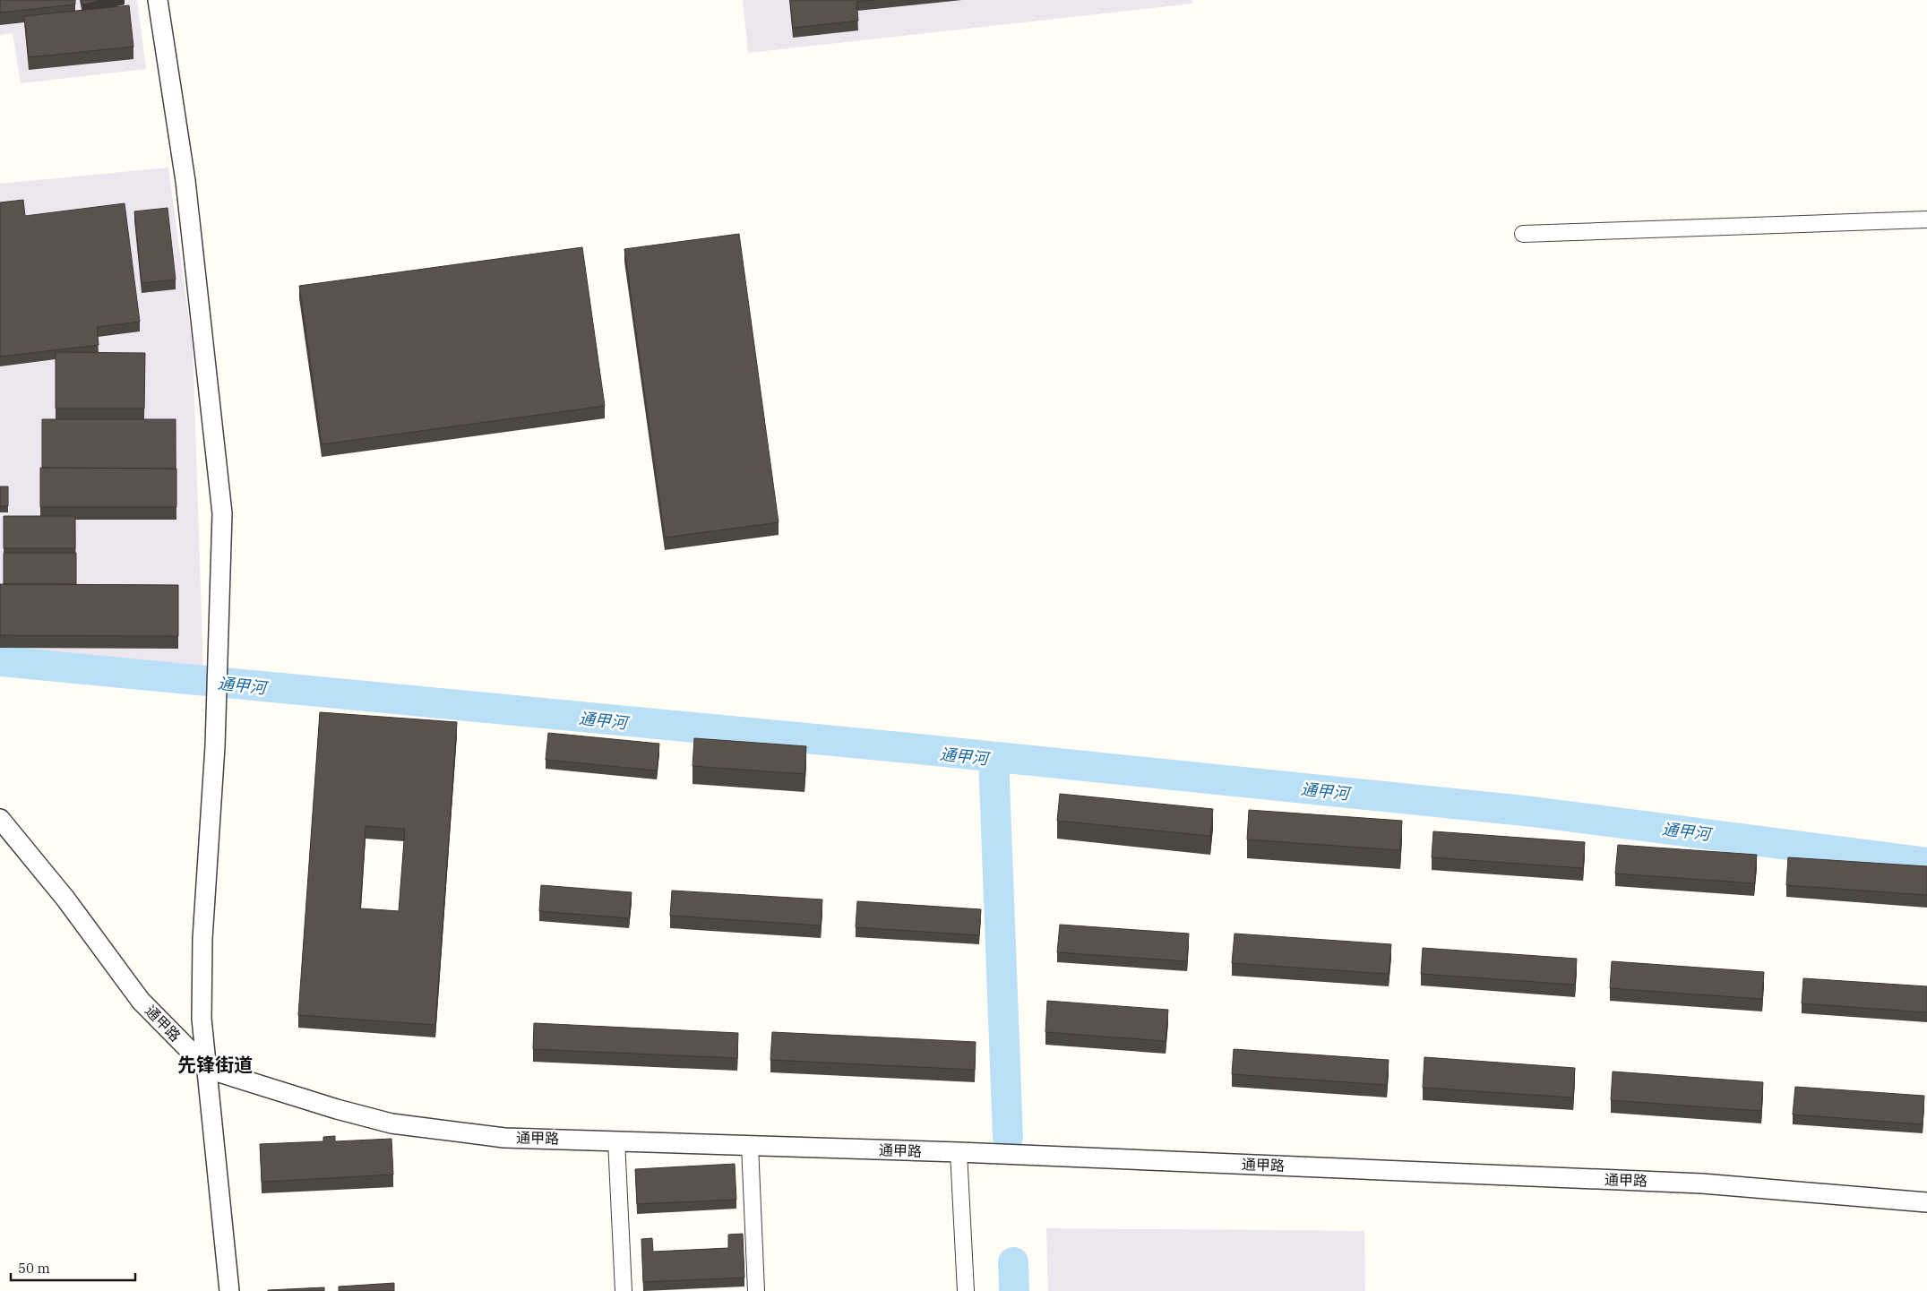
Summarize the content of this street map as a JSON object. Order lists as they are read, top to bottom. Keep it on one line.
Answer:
{"streets":{"street":["通甲路"]},"districts":["先锋街道"],"water":["通甲河"],"scale_bar":"50 m"}
